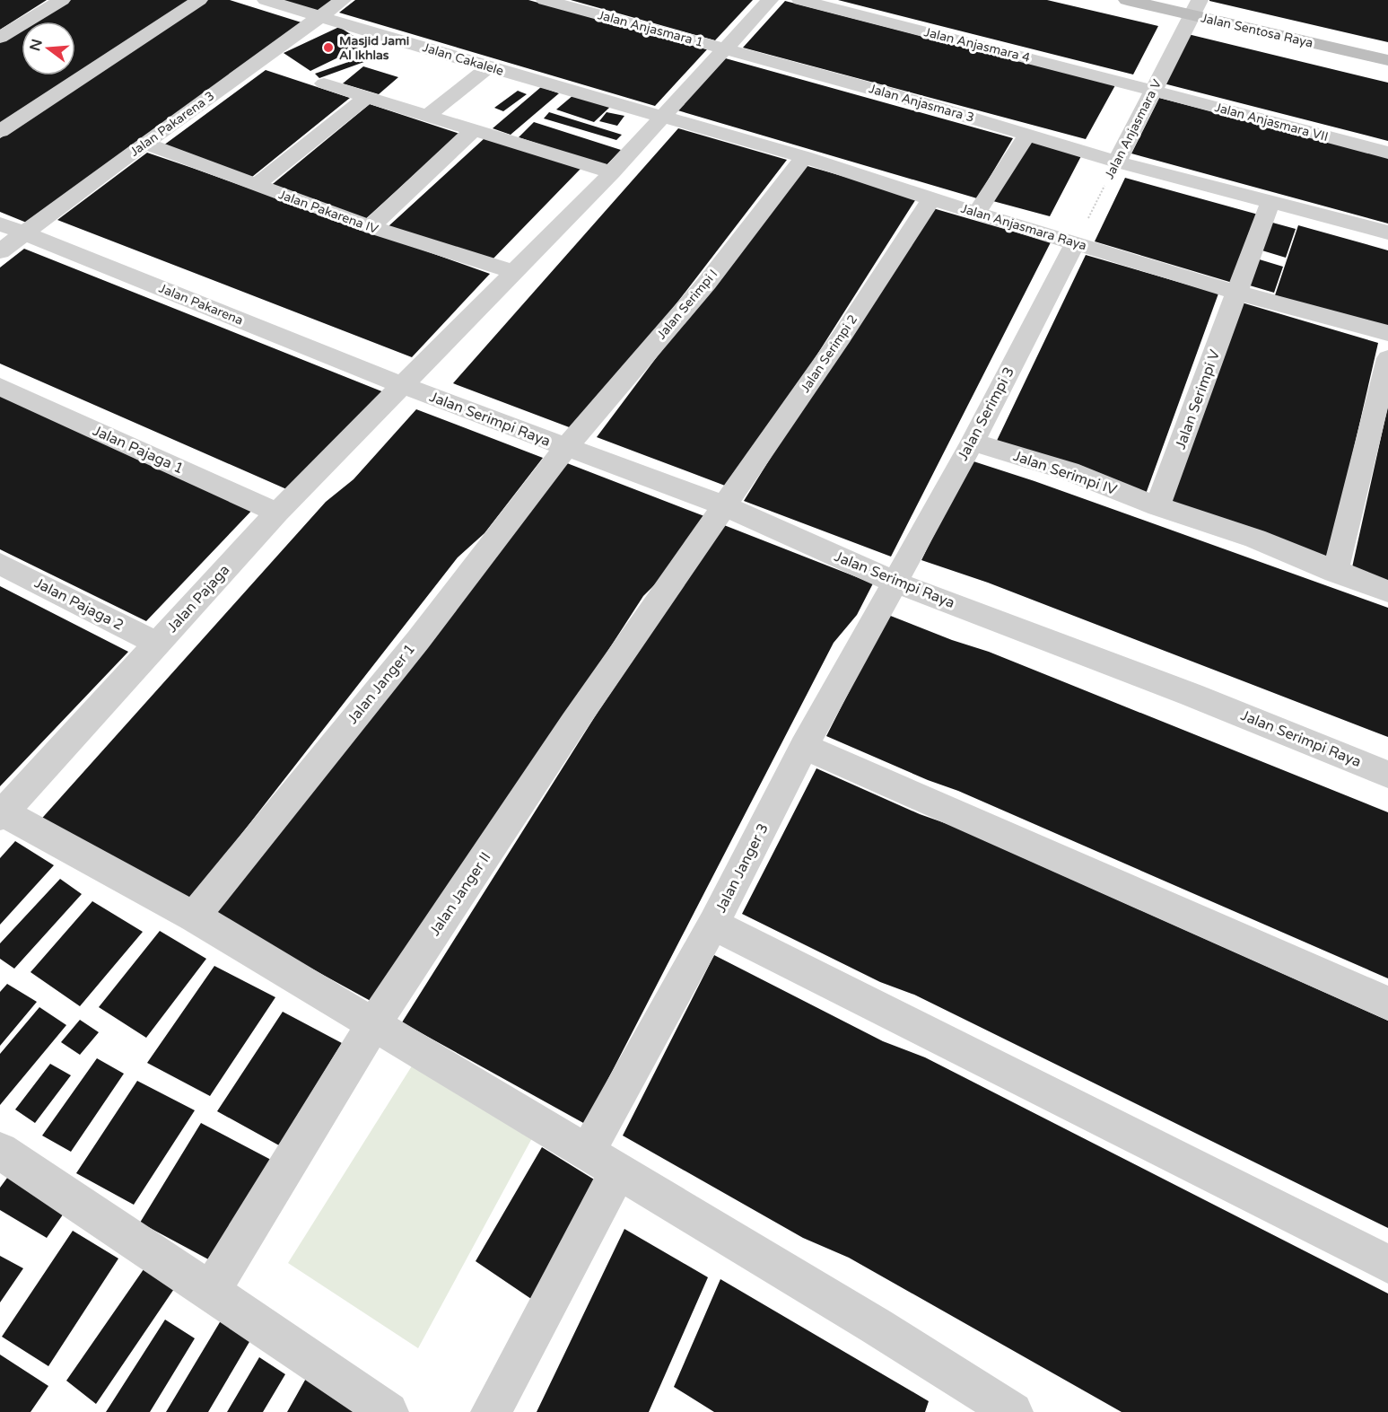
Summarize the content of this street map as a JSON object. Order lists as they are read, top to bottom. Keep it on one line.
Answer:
{"streets":{"main road":["Jalan Sentosa Raya"],"street":["Jalan Anjasmara 1","Jalan Anjasmara 4","Jalan Cakalele","Jalan Anjasmara 3","Jalan Anjasmara VII","Jalan Pakarena 3","Jalan Anjasmara V","Jalan Pakarena IV","Jalan Anjasmara Raya","Jalan Pakarena","Jalan Serimpi I","Jalan Serimpi 2","Jalan Serimpi V","Jalan Serimpi 3","Jalan Serimpi Raya","Jalan Pajaga 1","Jalan Serimpi IV","Jalan Pajaga","Jalan Pajaga 2","Jalan Janger 1","Jalan Janger 3","Jalan Janger II"]},"crossings":[["Jalan Anjasmara 1","Jalan Anjasmara 3"],["Jalan Anjasmara 1","Jalan Pajaga"],["Jalan Sentosa Raya","Jalan Anjasmara V"],["Jalan Anjasmara 4","Jalan Anjasmara VII"],["Jalan Anjasmara 4","Jalan Anjasmara V"],["Jalan Cakalele","Jalan Pakarena 3"],["Jalan Cakalele","Jalan Anjasmara Raya"],["Jalan Cakalele","Jalan Pajaga"],["Jalan Anjasmara 3","Jalan Anjasmara V"],["Jalan Anjasmara 3","Jalan Serimpi V"],["Jalan Anjasmara 3","Jalan Pajaga"],["Jalan Anjasmara VII","Jalan Anjasmara V"],["Jalan Pakarena 3","Jalan Pakarena IV"],["Jalan Pakarena 3","Jalan Pakarena"],["Jalan Anjasmara V","Jalan Anjasmara Raya"],["Jalan Anjasmara V","Jalan Serimpi 3"],["Jalan Pakarena IV","Jalan Pajaga"],["Jalan Anjasmara Raya","Jalan Serimpi I"],["Jalan Anjasmara Raya","Jalan Serimpi 2"],["Jalan Anjasmara Raya","Jalan Serimpi V"],["Jalan Anjasmara Raya","Jalan Serimpi 3"],["Jalan Anjasmara Raya","Jalan Pajaga"],["Jalan Pakarena","Jalan Serimpi Raya"],["Jalan Pakarena","Jalan Pajaga"],["Jalan Serimpi I","Jalan Serimpi Raya"],["Jalan Serimpi I","Jalan Janger 1"],["Jalan Serimpi 2","Jalan Serimpi Raya"],["Jalan Serimpi 2","Jalan Janger II"],["Jalan Serimpi V","Jalan Serimpi IV"],["Jalan Serimpi 3","Jalan Serimpi Raya"],["Jalan Serimpi 3","Jalan Serimpi IV"],["Jalan Serimpi 3","Jalan Janger 3"],["Jalan Serimpi Raya","Jalan Pajaga"],["Jalan Serimpi Raya","Jalan Janger 1"],["Jalan Serimpi Raya","Jalan Janger 3"],["Jalan Serimpi Raya","Jalan Janger II"],["Jalan Pajaga 1","Jalan Pajaga"],["Jalan Pajaga","Jalan Pajaga 2"]],"places":["Masjid Jami Al Ikhlas"],"north":"left"}
